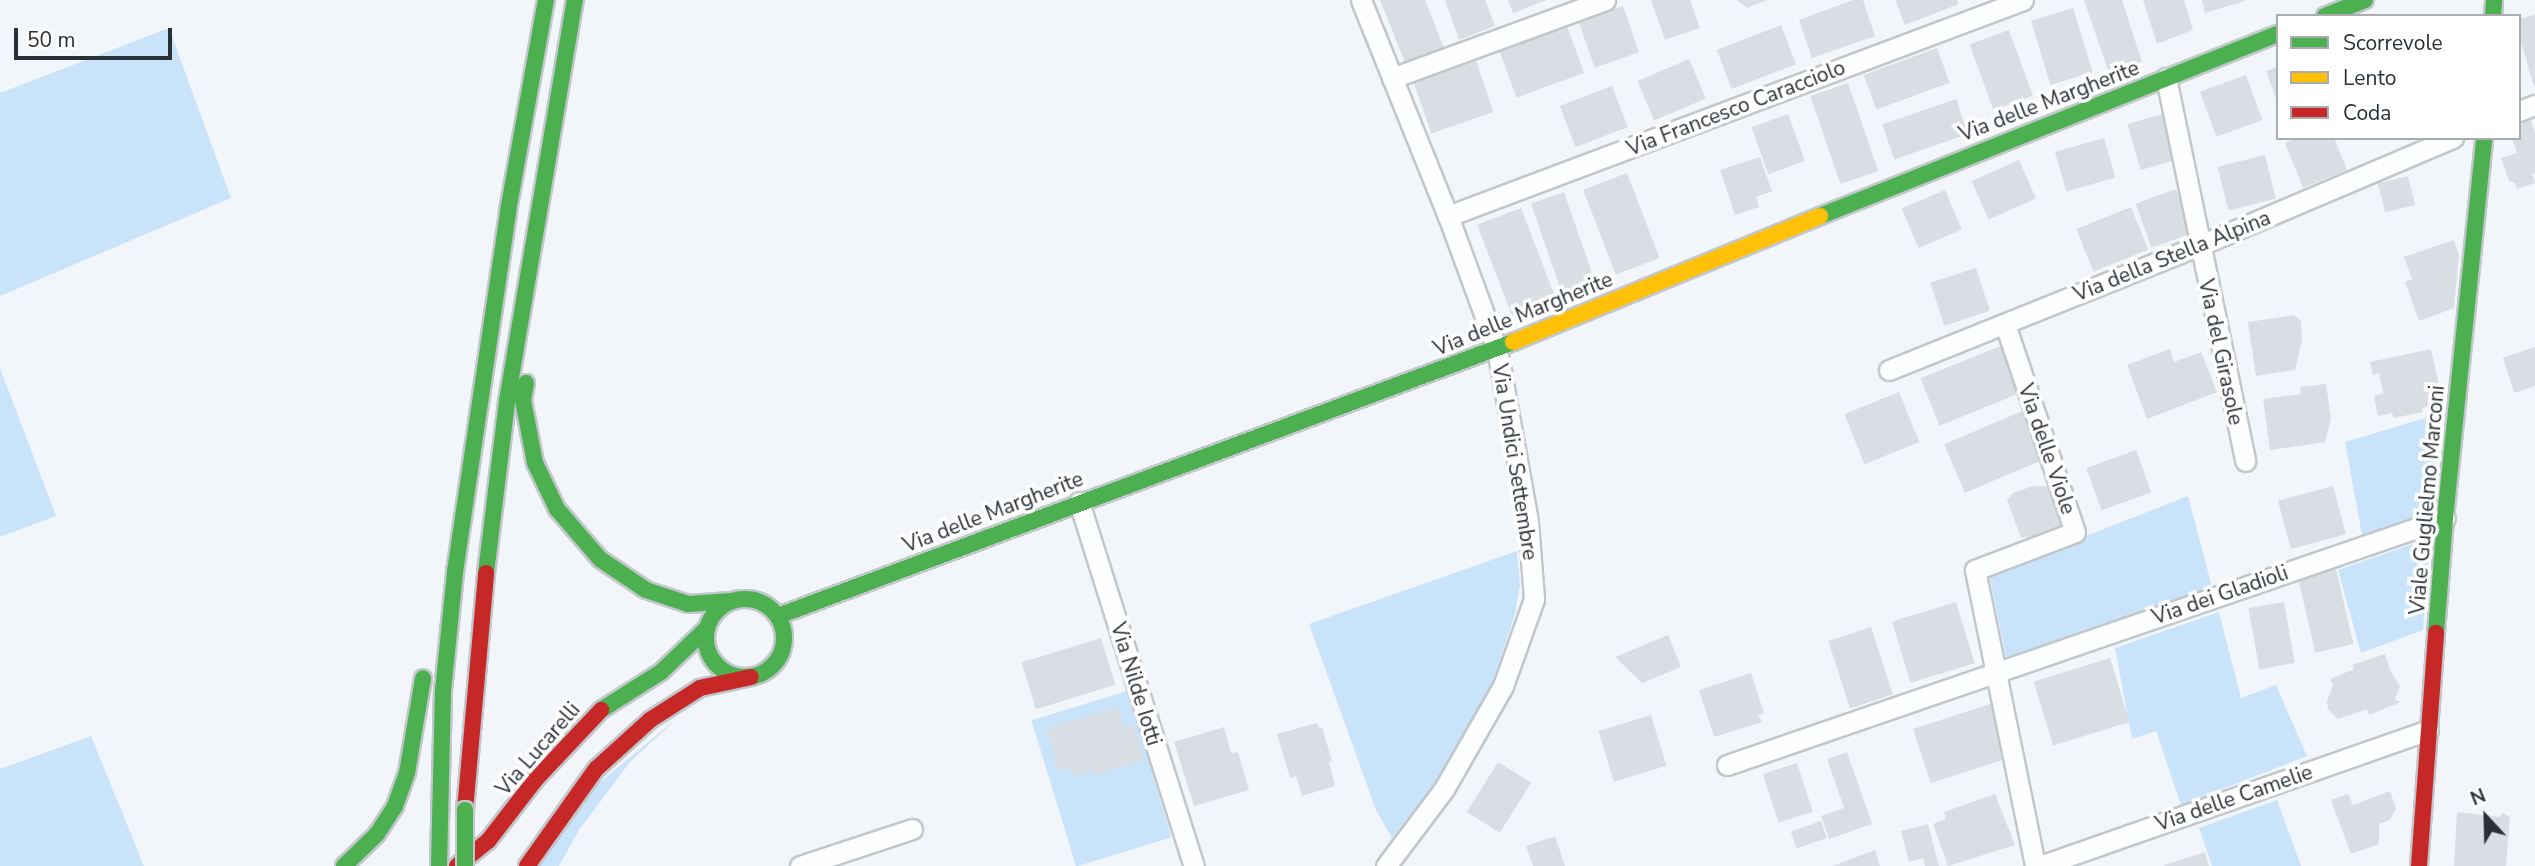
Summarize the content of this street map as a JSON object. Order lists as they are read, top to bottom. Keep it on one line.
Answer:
{"streets":{"main road":["Via delle Margherite","Viale Guglielmo Marconi","Via Lucarelli"],"street":["Via Francesco Caracciolo","Via della Stella Alpina","Via del Girasole","Via delle Viole","Via Undici Settembre","Via dei Gladioli","Via Nilde Iotti","Via delle Camelie"]},"crossings":[["Via delle Margherite","Via del Girasole"],["Via delle Margherite","Via Undici Settembre"],["Via delle Margherite","Via Nilde Iotti"],["Via delle Margherite","Via Lucarelli"],["Via Francesco Caracciolo","Via Undici Settembre"],["Via della Stella Alpina","Via del Girasole"],["Via della Stella Alpina","Via delle Viole"],["Via delle Viole","Via dei Gladioli"],["Viale Guglielmo Marconi","Via dei Gladioli"],["Viale Guglielmo Marconi","Via delle Camelie"]],"legend":["Scorrevole","Lento","Coda"],"scale_bar":"50 m","north":"top"}
